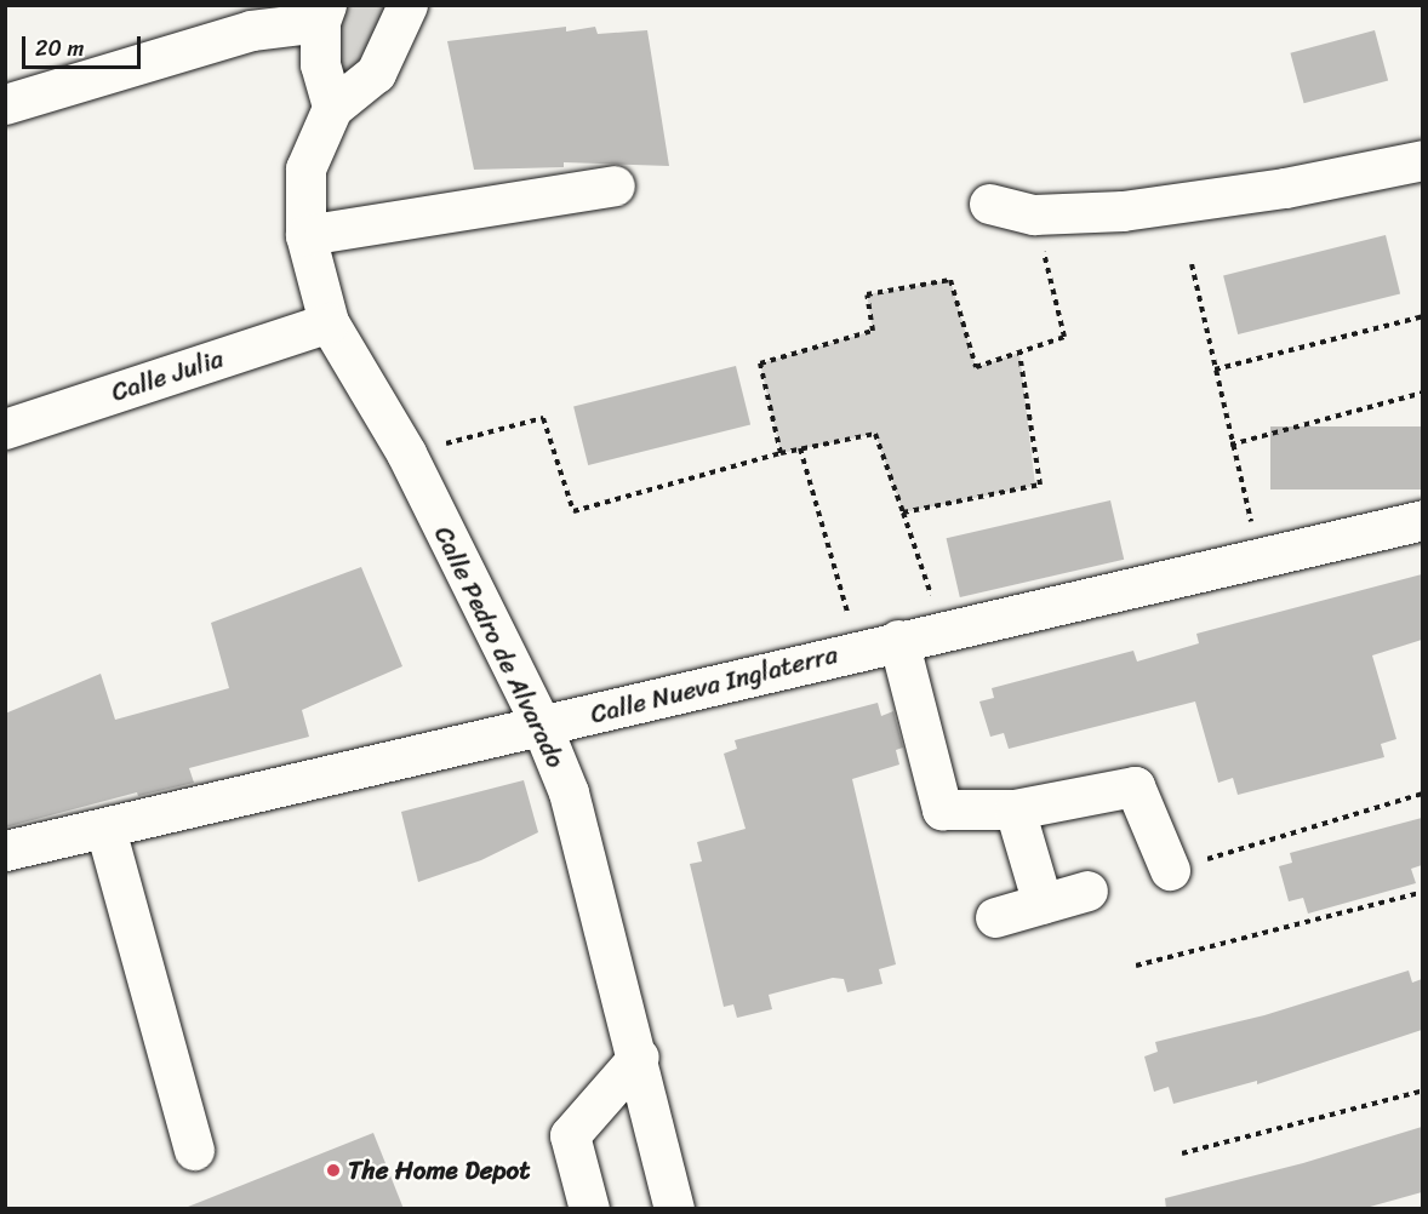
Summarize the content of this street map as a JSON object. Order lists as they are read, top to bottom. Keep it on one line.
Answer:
{"streets":{"street":["Calle Julia","Calle Pedro de Alvarado","Calle Nueva Inglaterra"]},"crossings":[["Calle Julia","Calle Pedro de Alvarado"],["Calle Pedro de Alvarado","Calle Nueva Inglaterra"]],"places":["The Home Depot"],"scale_bar":"20 m"}
